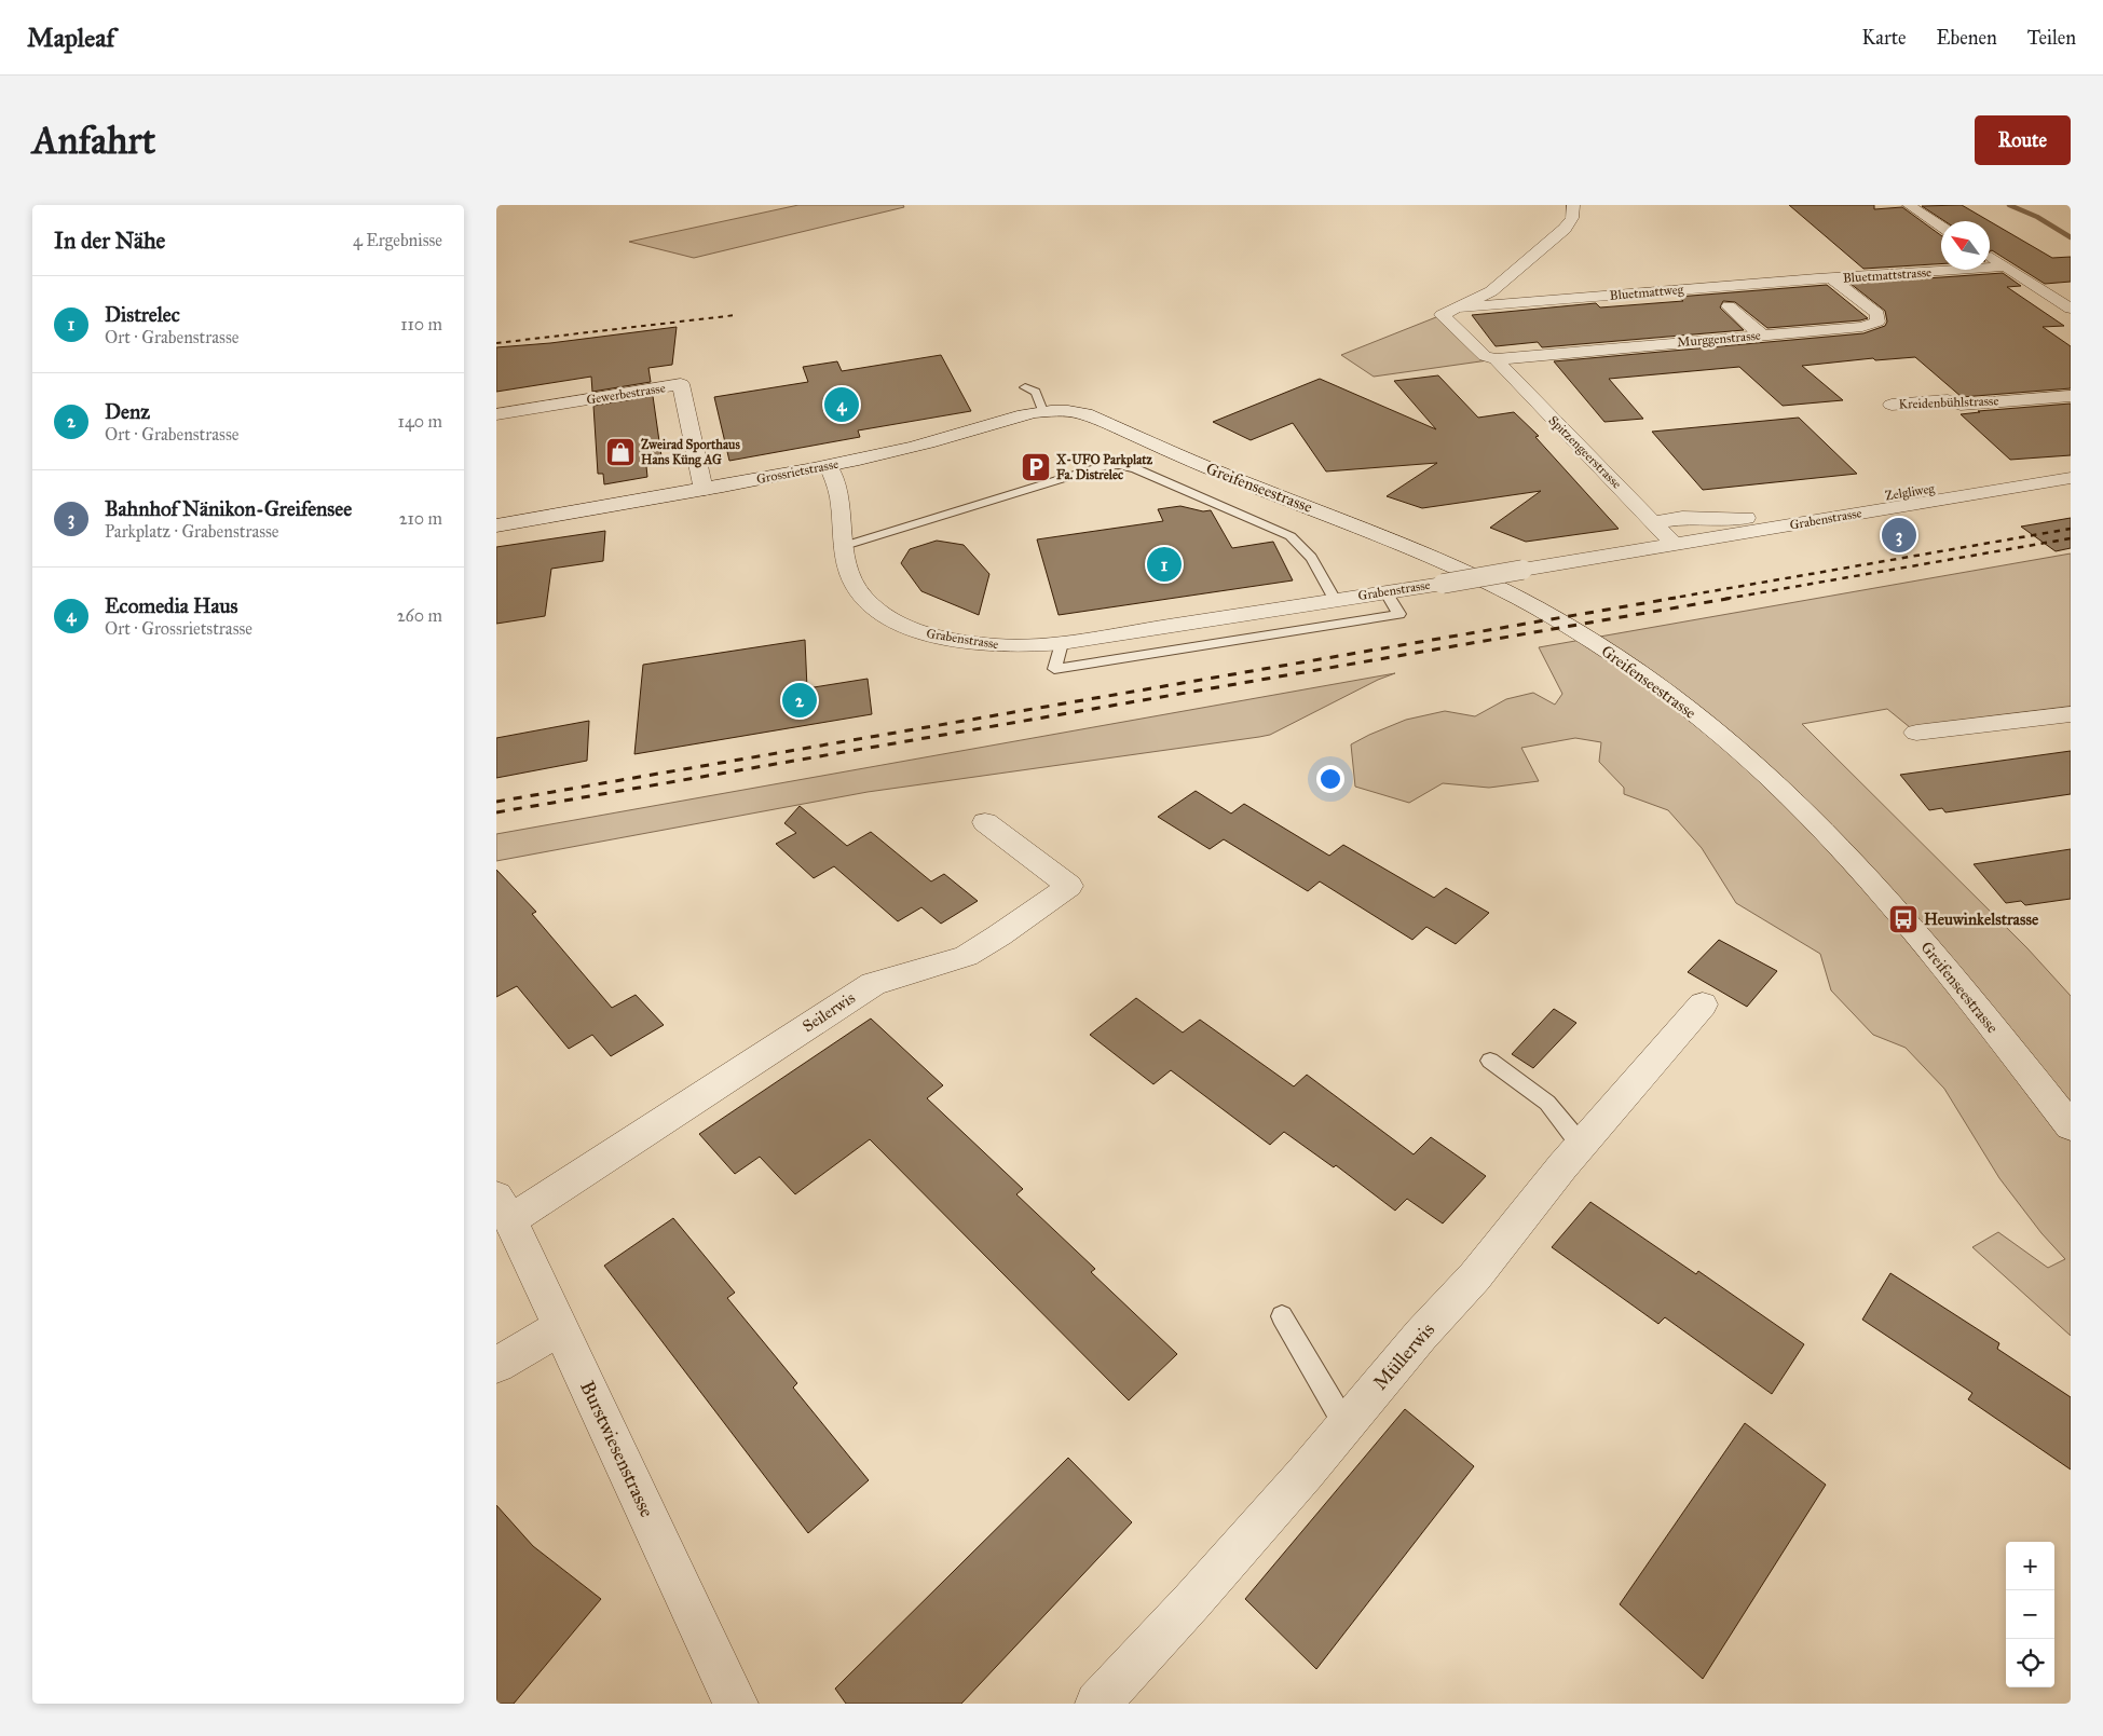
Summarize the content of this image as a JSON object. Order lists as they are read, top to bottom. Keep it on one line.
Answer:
{"streets":{"street":["Bluetmattstrasse","Bluetmattweg","Murggenstrasse","Gewerbestrasse","Kreidenbühlstrasse","Spitzengeerstrasse","Grossrietstrasse","Greifenseestrasse","Zelgliweg","Grabenstrasse","Seilerwis","Müllerwis","Burstwiesenstrasse"]},"crossings":[["Bluetmattstrasse","Bluetmattweg"],["Bluetmattstrasse","Murggenstrasse"],["Bluetmattweg","Murggenstrasse"],["Bluetmattweg","Spitzengeerstrasse"],["Murggenstrasse","Spitzengeerstrasse"],["Gewerbestrasse","Grossrietstrasse"],["Spitzengeerstrasse","Zelgliweg"],["Spitzengeerstrasse","Grabenstrasse"],["Grossrietstrasse","Greifenseestrasse"],["Grossrietstrasse","Grabenstrasse"],["Seilerwis","Burstwiesenstrasse"]],"places":{"shop":["Zweirad Sporthaus Hans Küng AG"],"parking":["X-UFO Parkplatz Fa. Distrelec"],"bus stop":["Heuwinkelstrasse"]},"north":"top left","page":{"header":"Mapleaf","nav":["Karte","Ebenen","Teilen"],"buttons":"Route","title":"Anfahrt","heading":["In der Nähe","4 Ergebnisse"],"list":[{"mark":"1","name":"Distrelec","note":"Ort · Grabenstrasse","value":"110 m"},{"mark":"2","name":"Denz","note":"Ort · Grabenstrasse","value":"140 m"},{"mark":"3","name":"Bahnhof Nänikon-Greifensee","note":"Parkplatz · Grabenstrasse","value":"210 m"},{"mark":"4","name":"Ecomedia Haus","note":"Ort · Grossrietstrasse","value":"260 m"}],"pins":["4","3","1","2"],"map_buttons":["+","−"]}}
